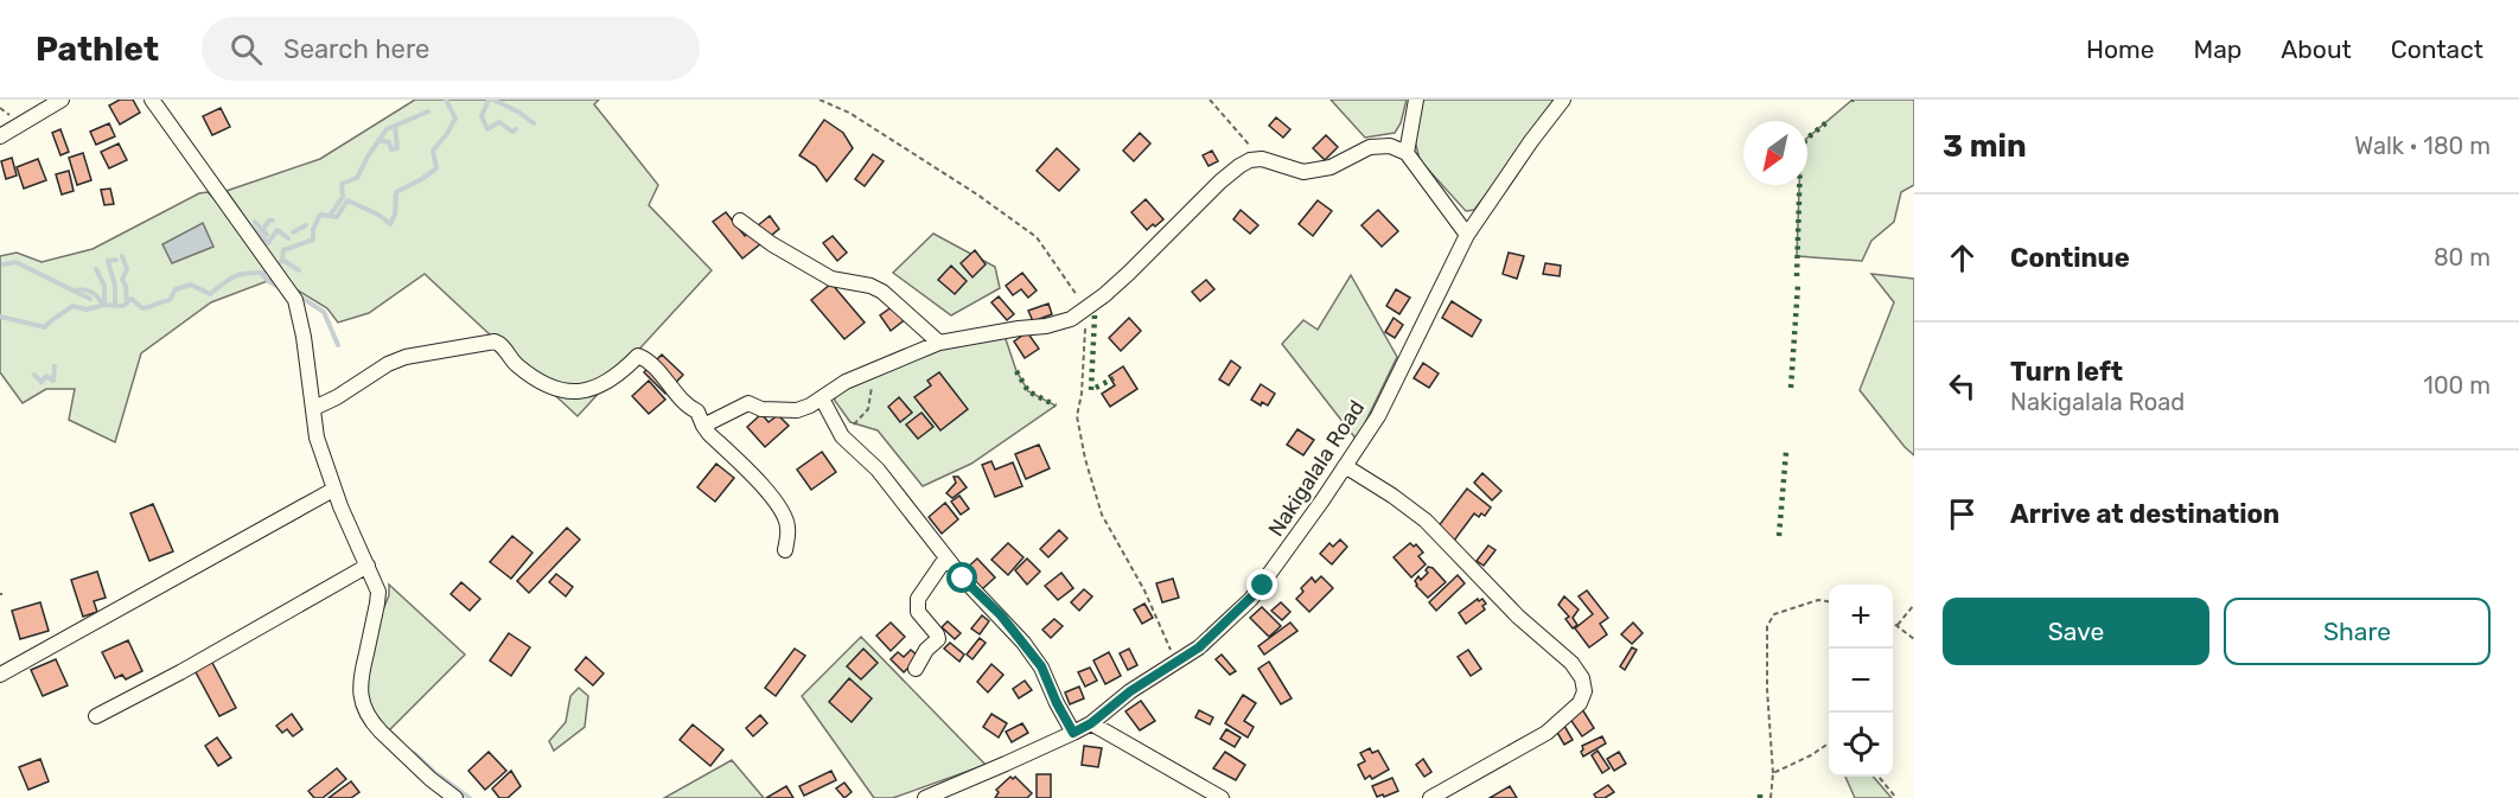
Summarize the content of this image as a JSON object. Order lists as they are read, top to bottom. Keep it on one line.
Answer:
{"streets":{"street":["Nakigalala Road"]},"north":"bottom left","page":{"header":"Pathlet","search":"Search here","nav":["Home","Map","About","Contact"],"heading":["3 min","Walk · 180 m"],"list":[["Continue","80 m"],["Turn left","Nakigalala Road","100 m"],"Arrive at destination"],"buttons":["Save","Share"],"map_buttons":["+","−"]}}
